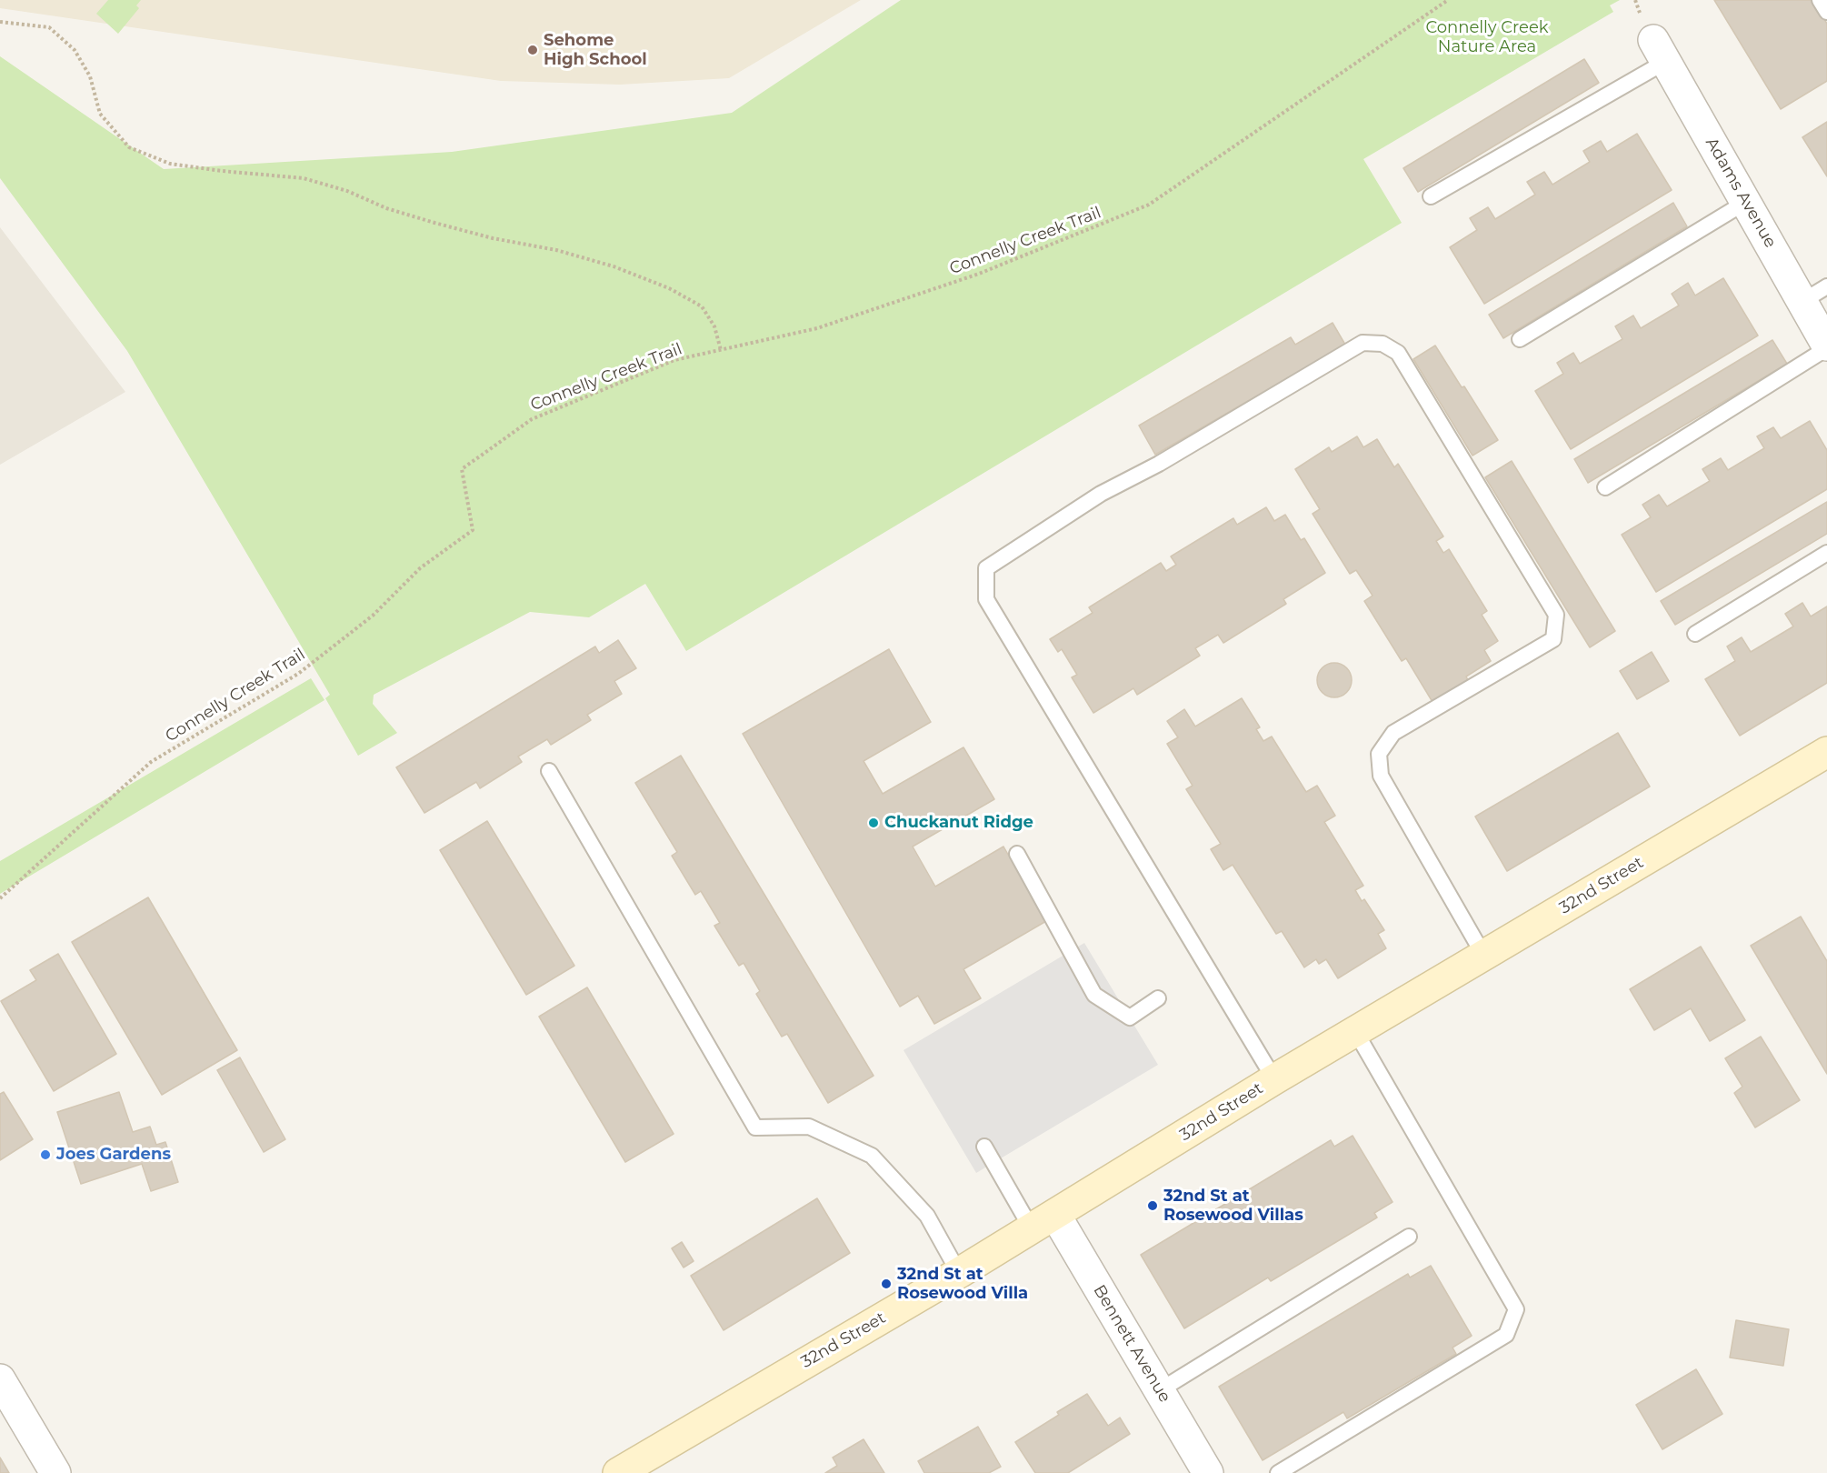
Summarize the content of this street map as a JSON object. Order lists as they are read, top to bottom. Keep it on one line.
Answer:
{"streets":{"street":["Adams Avenue","32nd Street","Bennett Avenue"],"path":["Connelly Creek Trail"]},"crossings":[["32nd Street","Bennett Avenue"]],"parks":["Connelly Creek Nature Area"],"places":["Sehome High School","Chuckanut Ridge","Joes Gardens","32nd St at Rosewood Villas","32nd St at Rosewood Villa"]}
